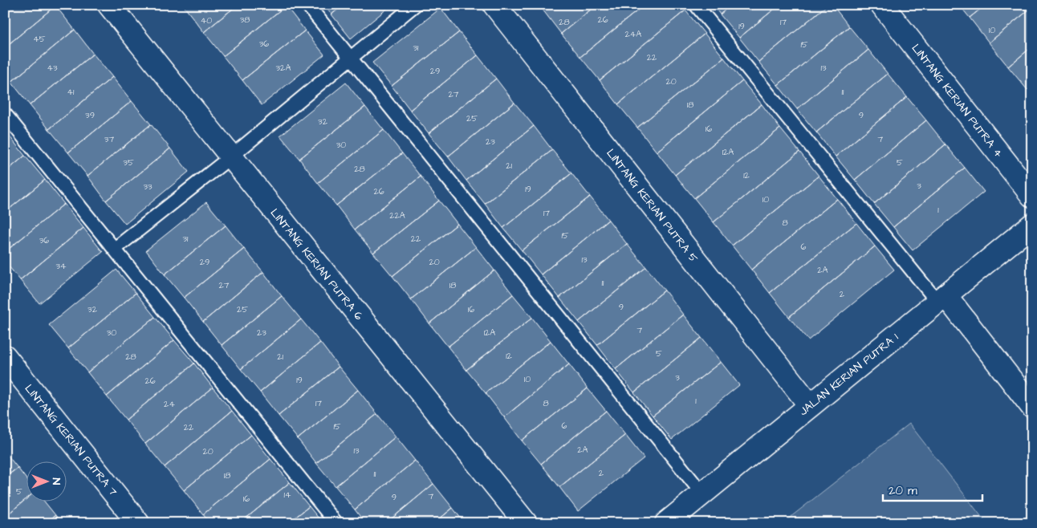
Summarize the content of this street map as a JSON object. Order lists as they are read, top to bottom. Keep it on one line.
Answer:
{"streets":{"street":["LINTANG KERIAN PUTRA 4","LINTANG KERIAN PUTRA 5","LINTANG KERIAN PUTRA 6","JALAN KERIAN PUTRA 1","LINTANG KERIAN PUTRA 7"]},"crossings":[["LINTANG KERIAN PUTRA 5","JALAN KERIAN PUTRA 1"]],"house_numbers":["38","26","40","28","17","19","10","24A","45","36","15","31","22","43","32A","13","29","20","41","11","27","18","39","9","25","32","16","37","7","23","30","12A","35","5","21","28","12","3","33","19","26","10","1","17","22A","8","15","31","22","36","6","13","29","20","34","2A","11","27","18","2","9","32","25","16","7","30","23","12A","5","12","28","21","3","10","19","26","1","17","8","24","6","15","22","2A","13","20","2","11","18","5","14","7","9","16"],"scale_bar":"20 m","north":"right"}
